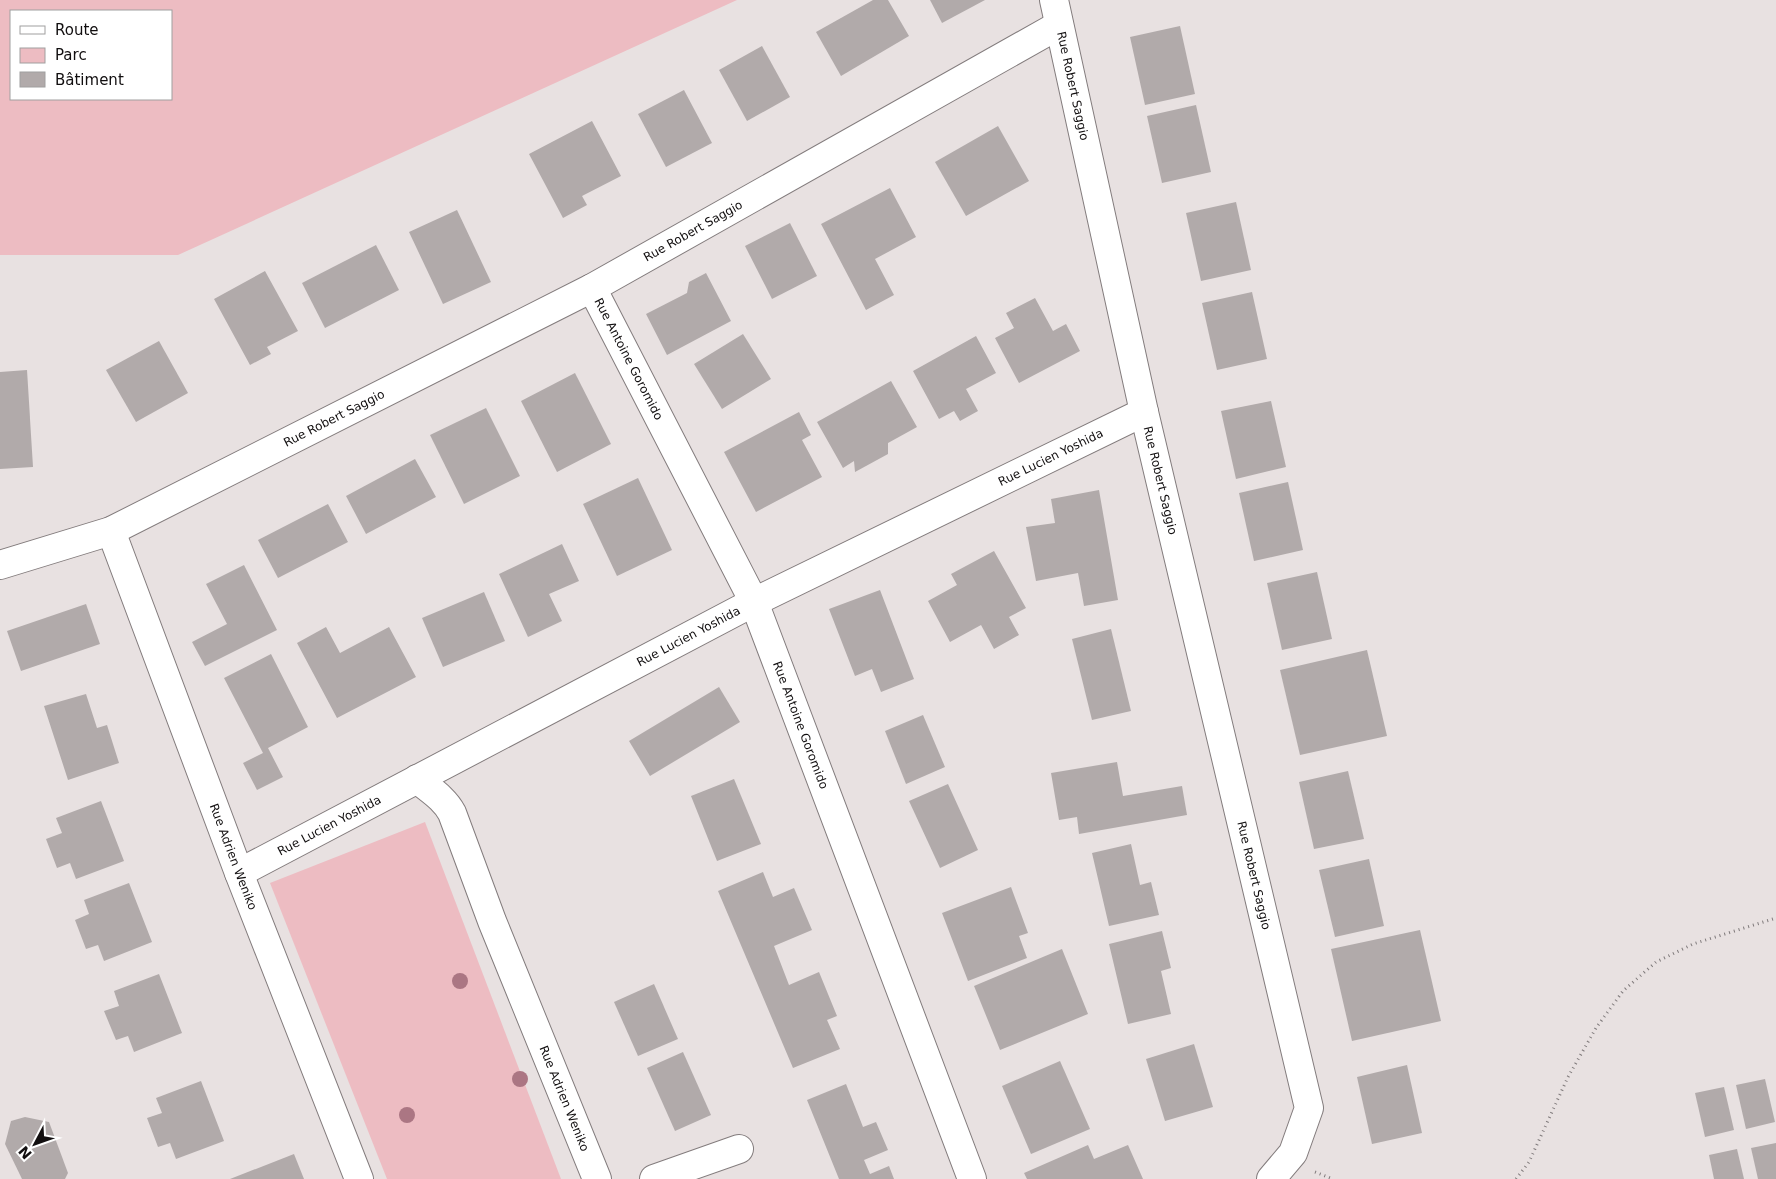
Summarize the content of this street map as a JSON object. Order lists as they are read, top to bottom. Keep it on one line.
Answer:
{"streets":{"street":["Rue Robert Saggio","Rue Antoine Goromido","Rue Lucien Yoshida","Rue Adrien Weniko"]},"crossings":[["Rue Robert Saggio","Rue Antoine Goromido"],["Rue Robert Saggio","Rue Lucien Yoshida"],["Rue Robert Saggio","Rue Adrien Weniko"],["Rue Antoine Goromido","Rue Lucien Yoshida"],["Rue Lucien Yoshida","Rue Adrien Weniko"]],"legend":["Route","Parc","Bâtiment"],"north":"bottom left"}
